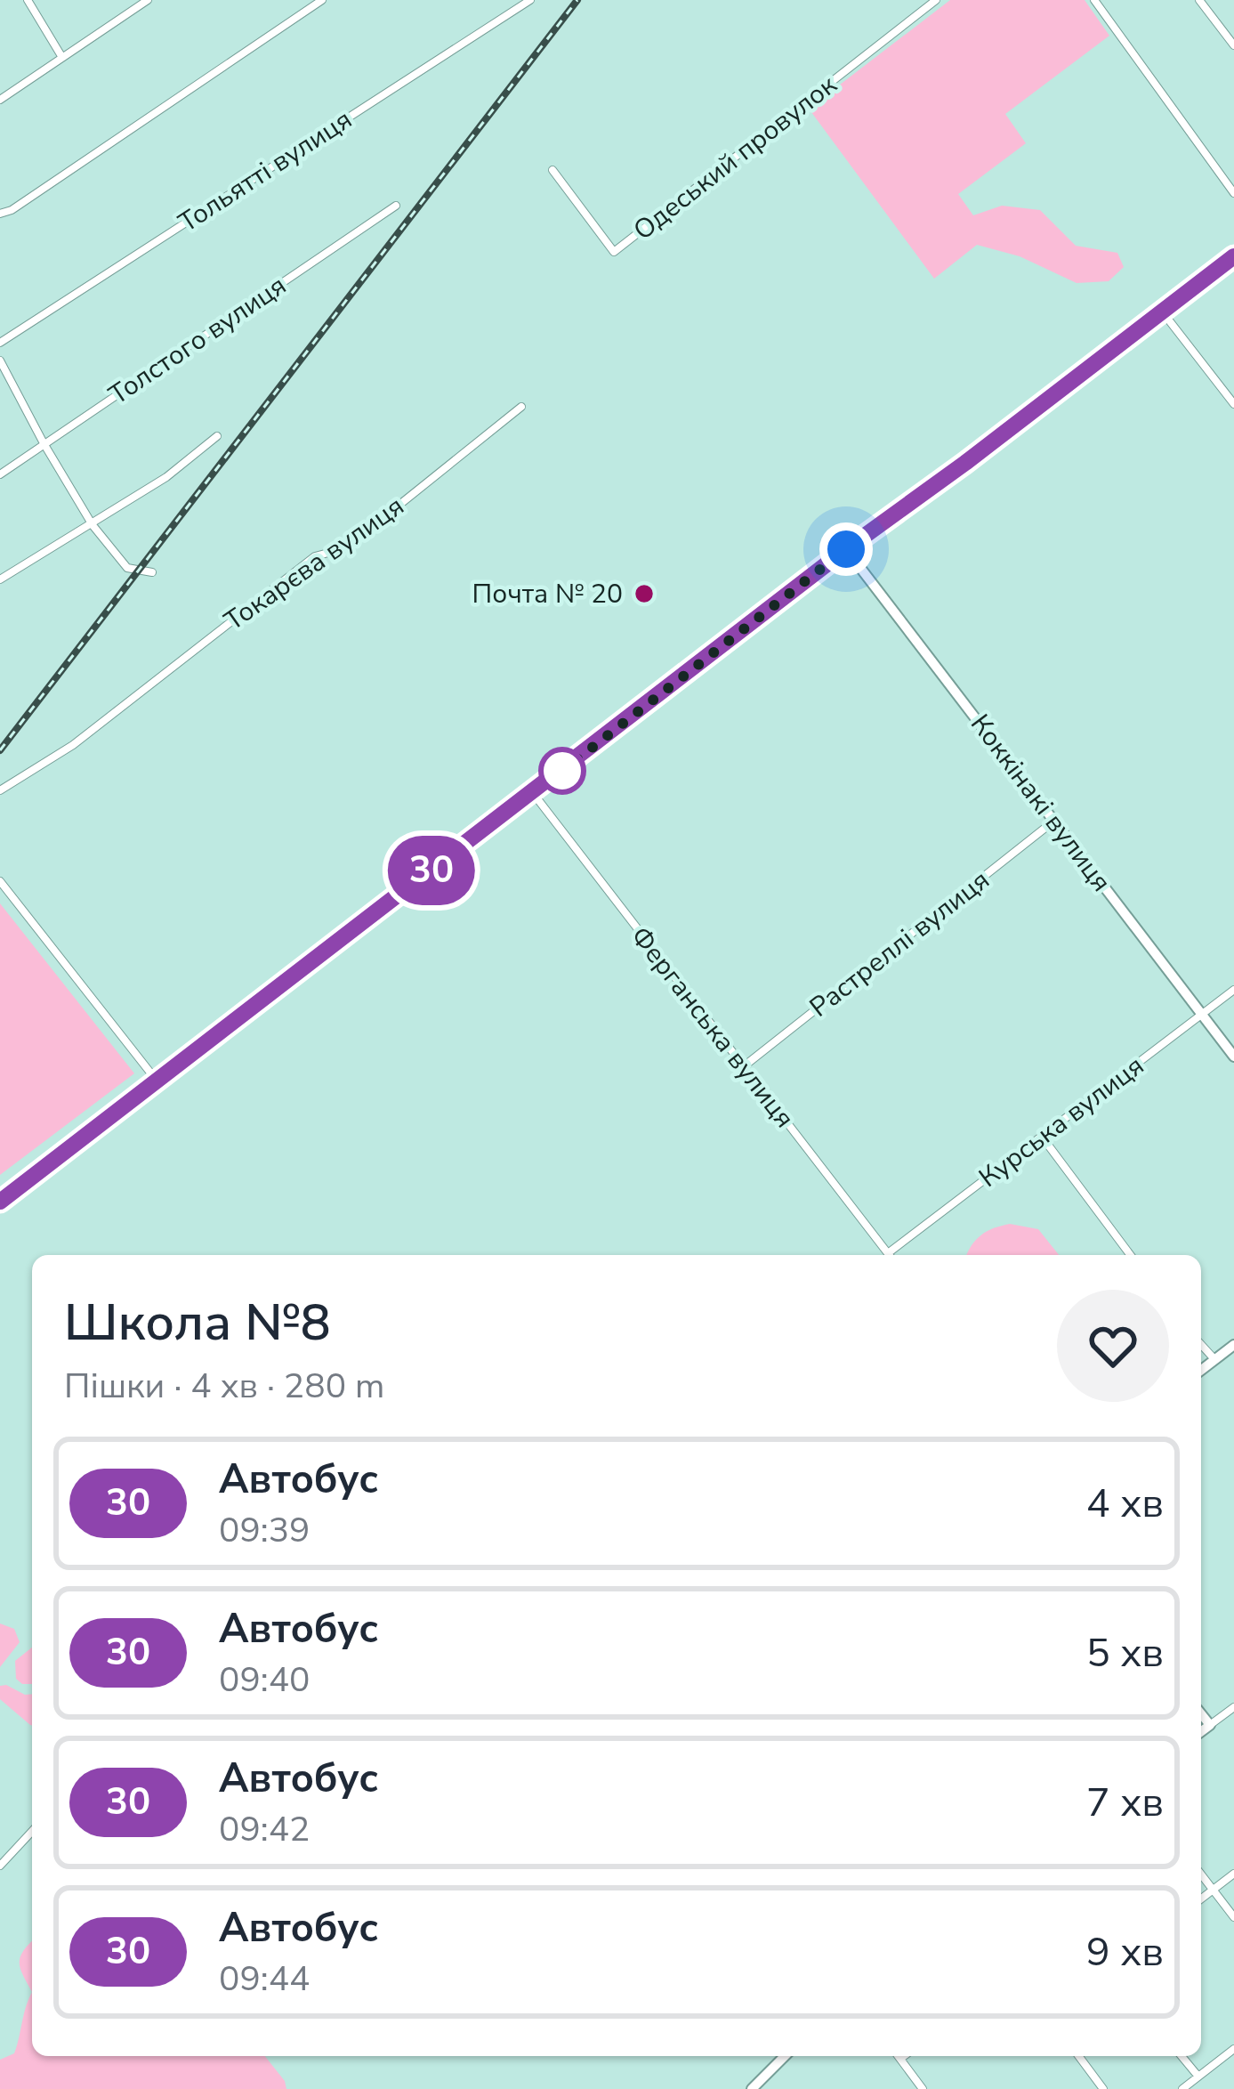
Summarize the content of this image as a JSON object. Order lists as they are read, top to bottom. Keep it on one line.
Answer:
{"streets":{"street":["Одеський провулок","Тольятті вулиця","Толстого вулиця","Токарєва вулиця","Коккінакі вулиця","Растреллі вулиця","Ферганська вулиця","Курська вулиця"]},"crossings":[["Коккінакі вулиця","Растреллі вулиця"],["Коккінакі вулиця","Курська вулиця"],["Растреллі вулиця","Ферганська вулиця"]],"places":["Почта № 20"],"lines":["bus line 30"],"page":{"on_map":"30","heading":["Школа №8","Пішки · 4 хв · 280 m"],"list":[{"mark":"30","name":"Автобус","note":"09:39","value":"4 хв"},{"mark":"30","name":"Автобус","note":"09:40","value":"5 хв"},{"mark":"30","name":"Автобус","note":"09:42","value":"7 хв"},{"mark":"30","name":"Автобус","note":"09:44","value":"9 хв"}]}}
